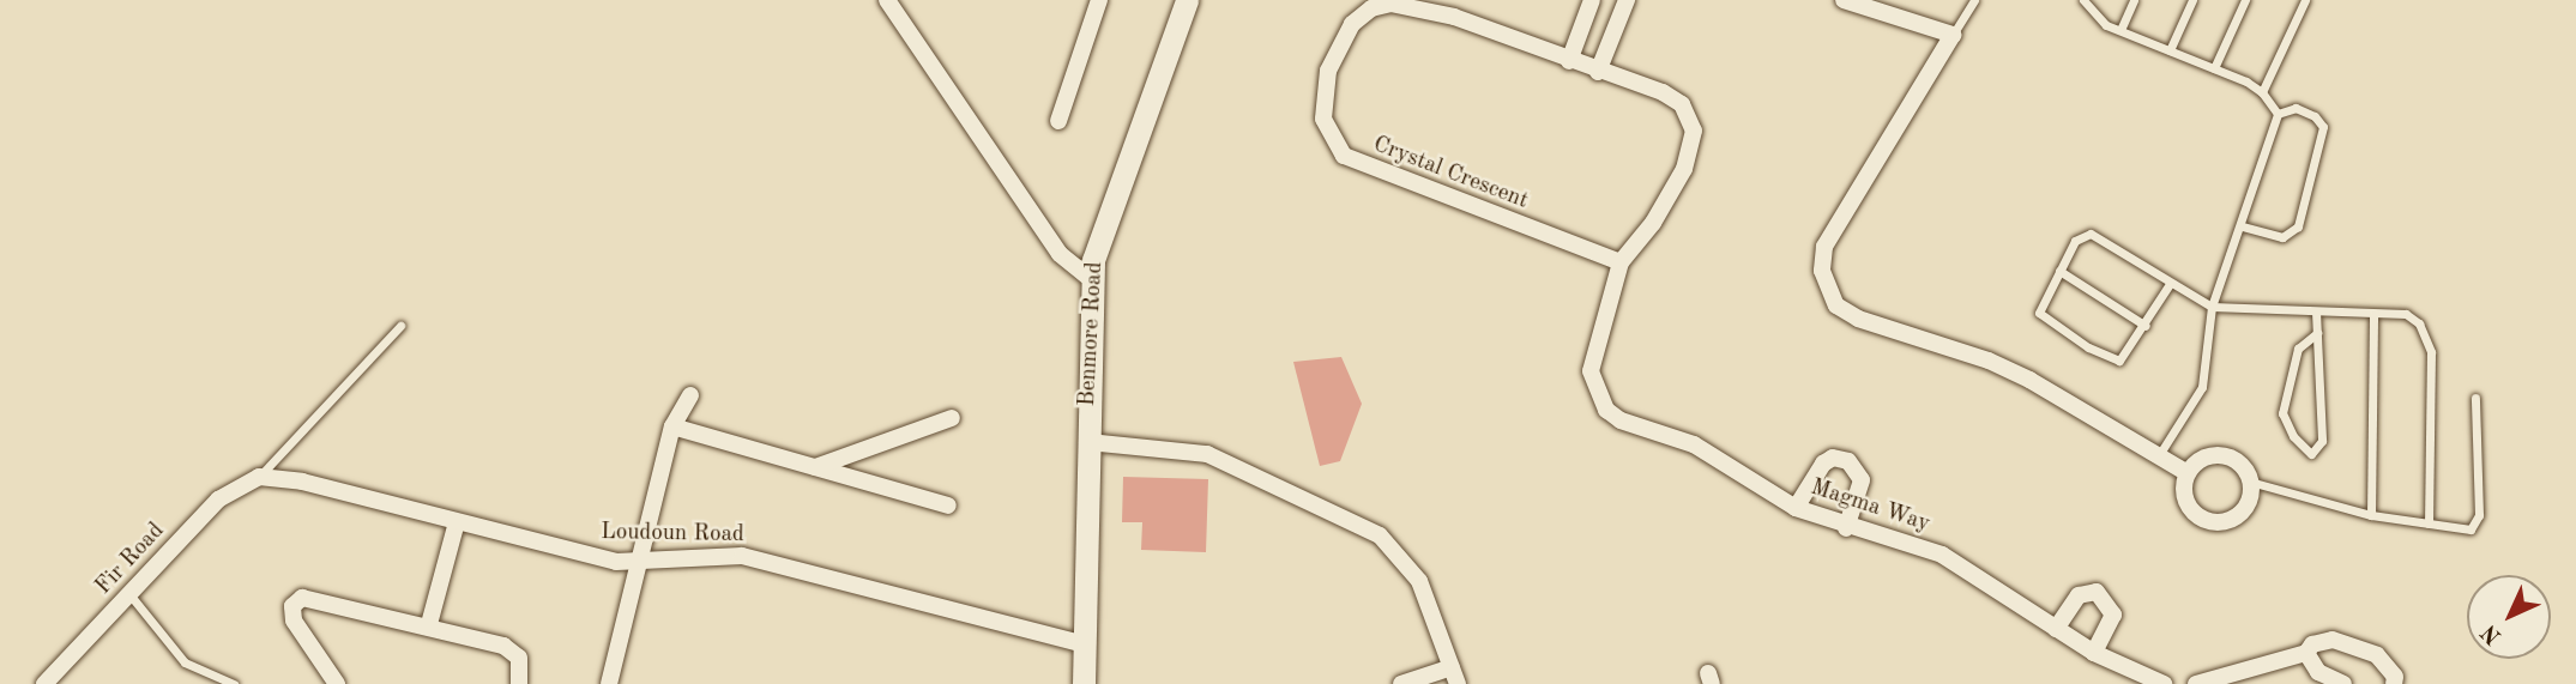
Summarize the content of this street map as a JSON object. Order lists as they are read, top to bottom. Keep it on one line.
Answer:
{"streets":{"street":["Crystal Crescent","Benmore Road","Magma Way","Loudoun Road","Fir Road"]},"crossings":[["Crystal Crescent","Magma Way"],["Benmore Road","Loudoun Road"],["Loudoun Road","Fir Road"]],"north":"bottom left"}
